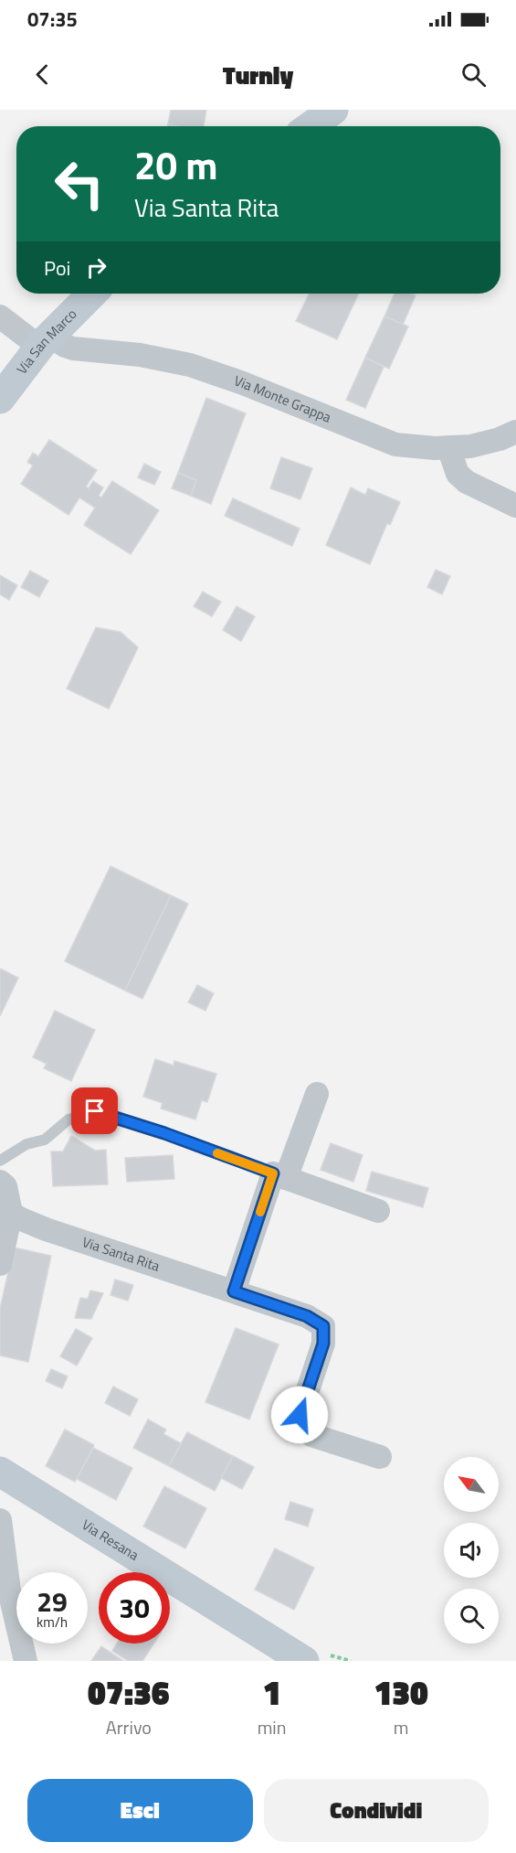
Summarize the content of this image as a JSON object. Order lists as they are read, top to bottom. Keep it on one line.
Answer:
{"streets":{"street":["Via San Marco","Via Monte Grappa","Via Santa Rita","Via Resana"]},"crossings":[["Via San Marco","Via Monte Grappa"]],"north":"top left","page":{"status":"07:35","header":"Turnly","turn":["20 m","Via Santa Rita"],"then":"Poi","speed":"29 km/h","limit":"30","eta":["07:36","Arrivo","1","min","130","m"],"buttons":["Esci","Condividi"]}}
